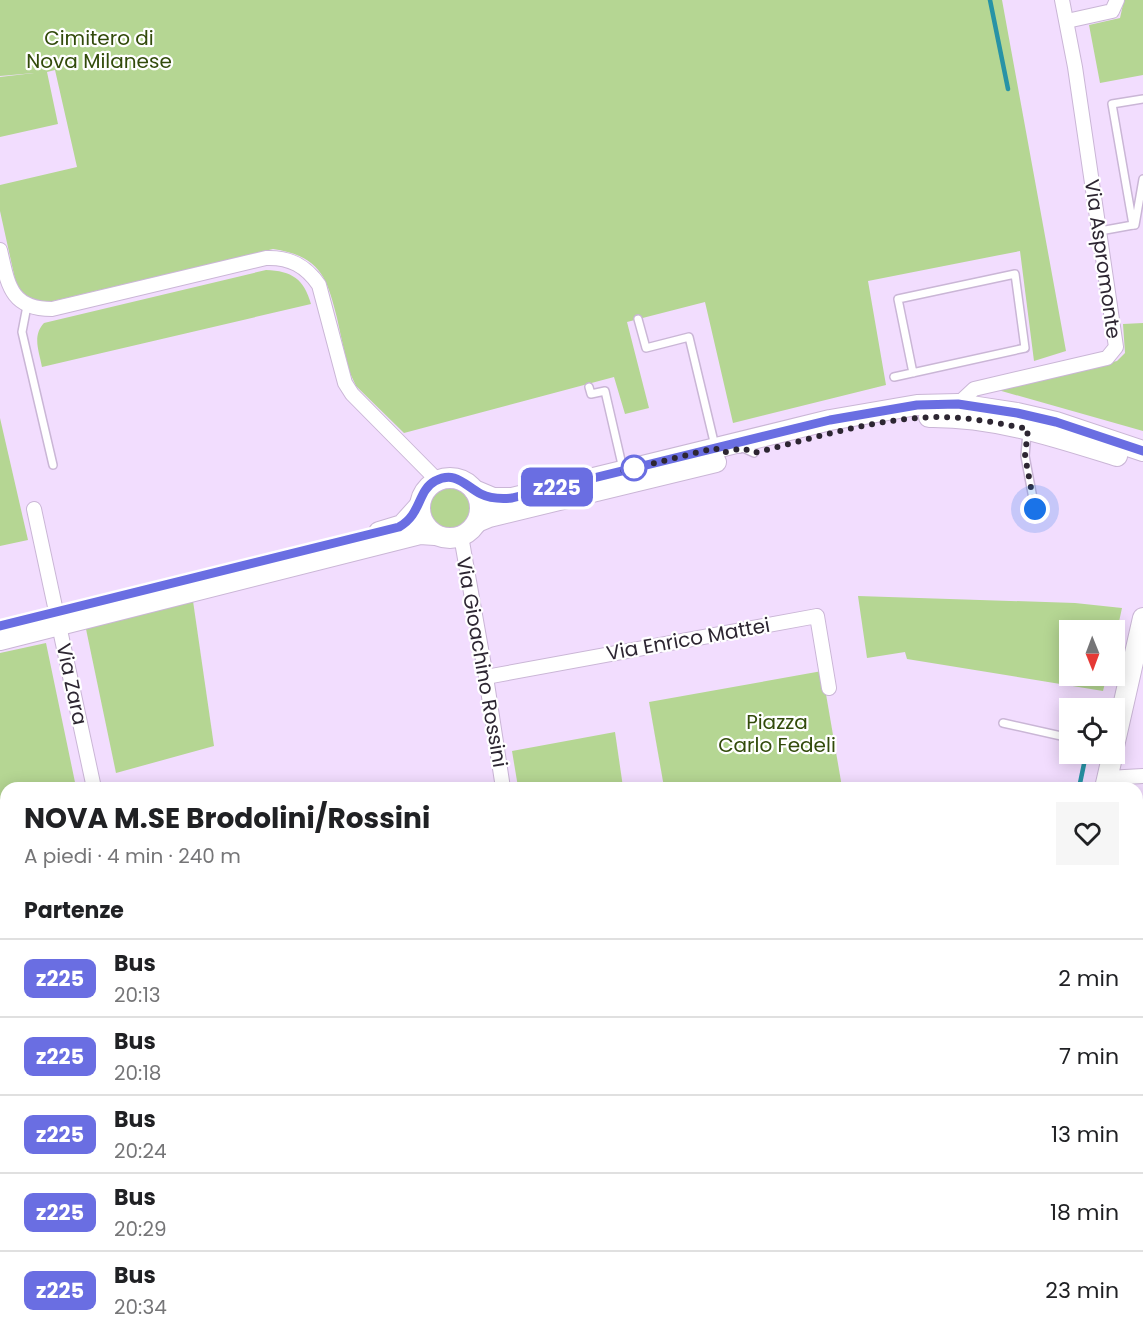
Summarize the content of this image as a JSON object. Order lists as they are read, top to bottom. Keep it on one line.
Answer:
{"streets":{"street":["Via Aspromonte","Via Enrico Mattei","Via Gioachino Rossini","Via Zara"]},"crossings":[["Via Enrico Mattei","Via Gioachino Rossini"]],"parks":["Cimitero di Nova Milanese","Piazza Carlo Fedeli"],"lines":["bus line z225"],"north":"bottom","page":{"on_map":"z225","heading":[["NOVA M.SE Brodolini/Rossini","A piedi · 4 min · 240 m"],"Partenze"],"list":[{"mark":"z225","name":"Bus","note":"20:13","value":"2 min"},{"mark":"z225","name":"Bus","note":"20:18","value":"7 min"},{"mark":"z225","name":"Bus","note":"20:24","value":"13 min"},{"mark":"z225","name":"Bus","note":"20:29","value":"18 min"},{"mark":"z225","name":"Bus","note":"20:34","value":"23 min"}]}}
